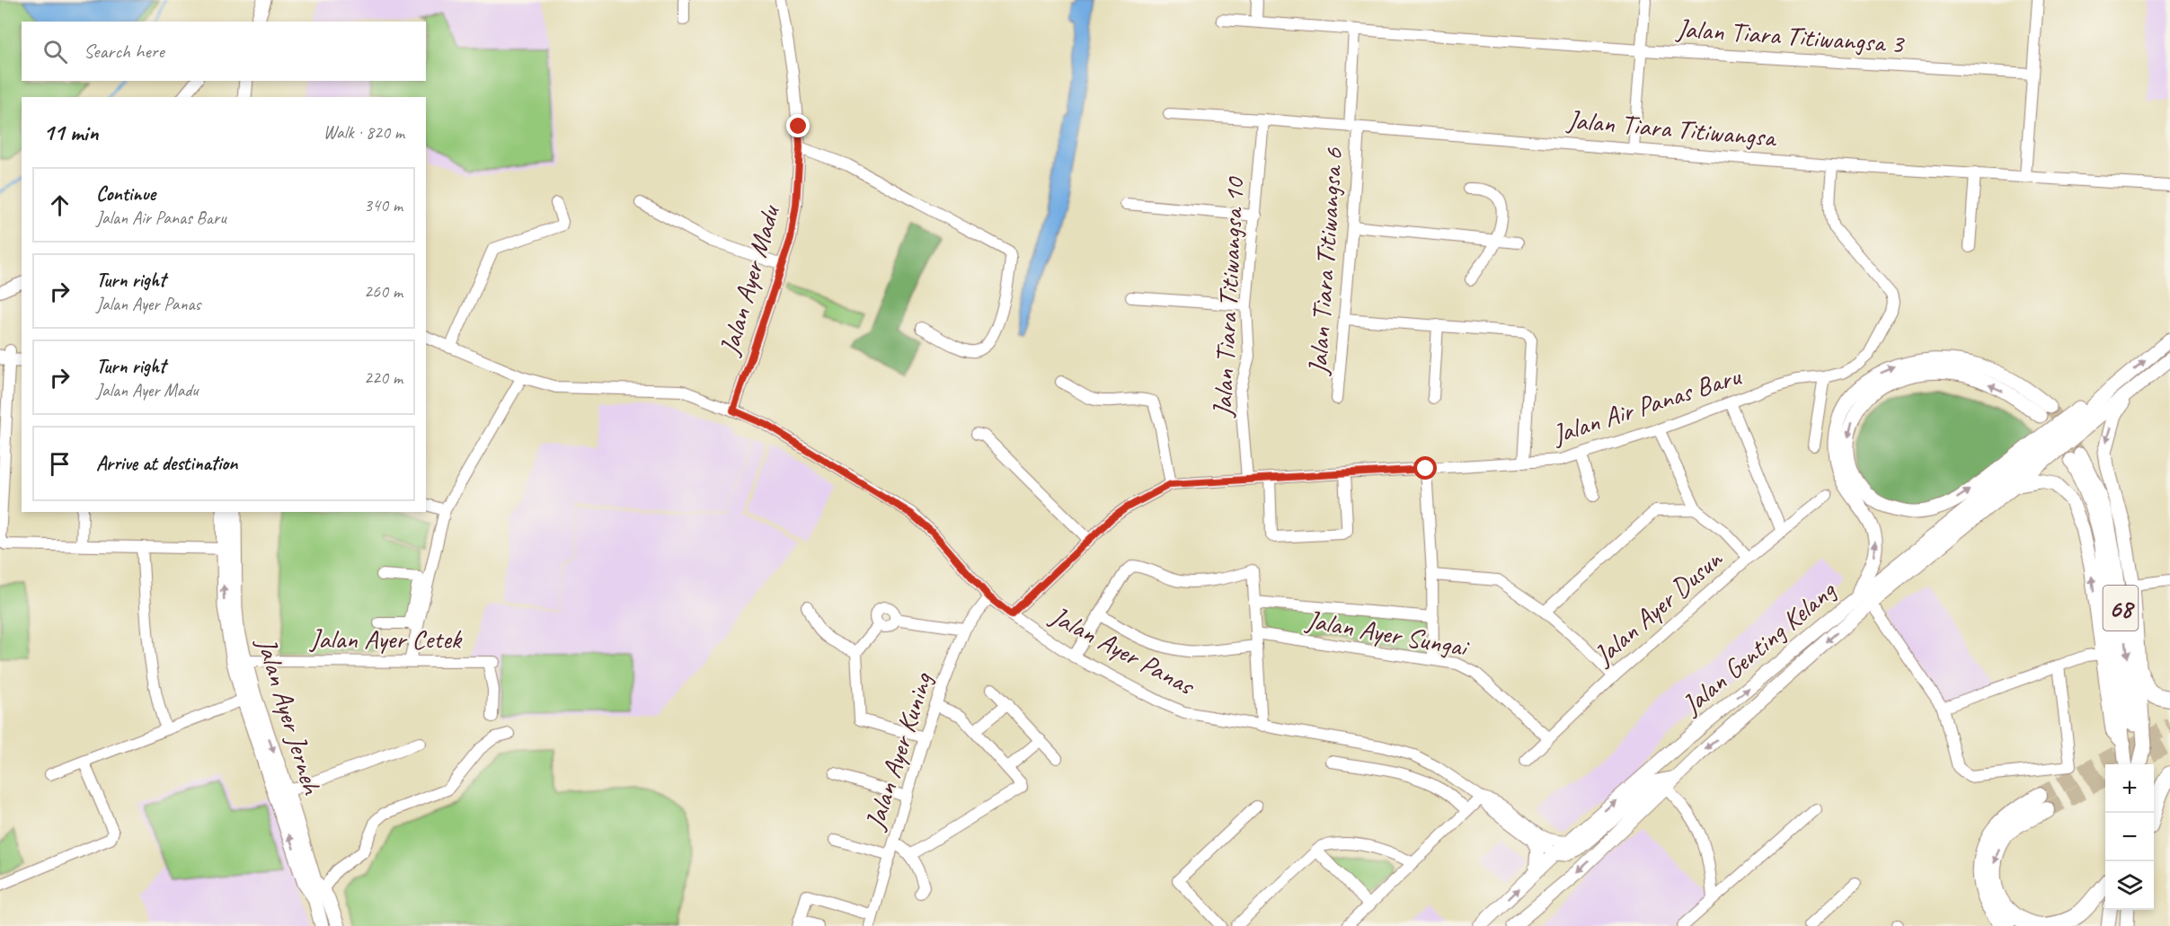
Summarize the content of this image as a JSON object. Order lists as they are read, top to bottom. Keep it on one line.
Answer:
{"streets":{"main road":["68","Jalan Genting Kelang","Jalan Ayer Jerneh"],"street":["Jalan Tiara Titiwangsa 3","Jalan Tiara Titiwangsa","Jalan Tiara Titiwangsa 6","Jalan Ayer Madu","Jalan Tiara Titiwangsa 10","Jalan Air Panas Baru","Jalan Ayer Dusun","Jalan Ayer Sungai","Jalan Ayer Cetek","Jalan Ayer Panas","Jalan Ayer Kuning"]},"crossings":[["Jalan Tiara Titiwangsa 3","Jalan Tiara Titiwangsa 6"],["Jalan Tiara Titiwangsa","Jalan Tiara Titiwangsa 6"],["Jalan Tiara Titiwangsa","Jalan Tiara Titiwangsa 10"],["Jalan Tiara Titiwangsa","Jalan Air Panas Baru"],["Jalan Ayer Madu","Jalan Ayer Panas"],["Jalan Tiara Titiwangsa 10","Jalan Air Panas Baru"],["Jalan Air Panas Baru","Jalan Ayer Panas"],["Jalan Ayer Dusun","Jalan Ayer Sungai"],["Jalan Ayer Cetek","Jalan Ayer Jerneh"],["Jalan Genting Kelang","Jalan Ayer Panas"],["Jalan Ayer Panas","Jalan Ayer Kuning"]],"page":{"search":"Search here","heading":["11 min","Walk · 820 m"],"list":[["Continue","Jalan Air Panas Baru","340 m"],["Turn right","Jalan Ayer Panas","260 m"],["Turn right","Jalan Ayer Madu","220 m"],"Arrive at destination"],"map_buttons":["+","−"]}}
